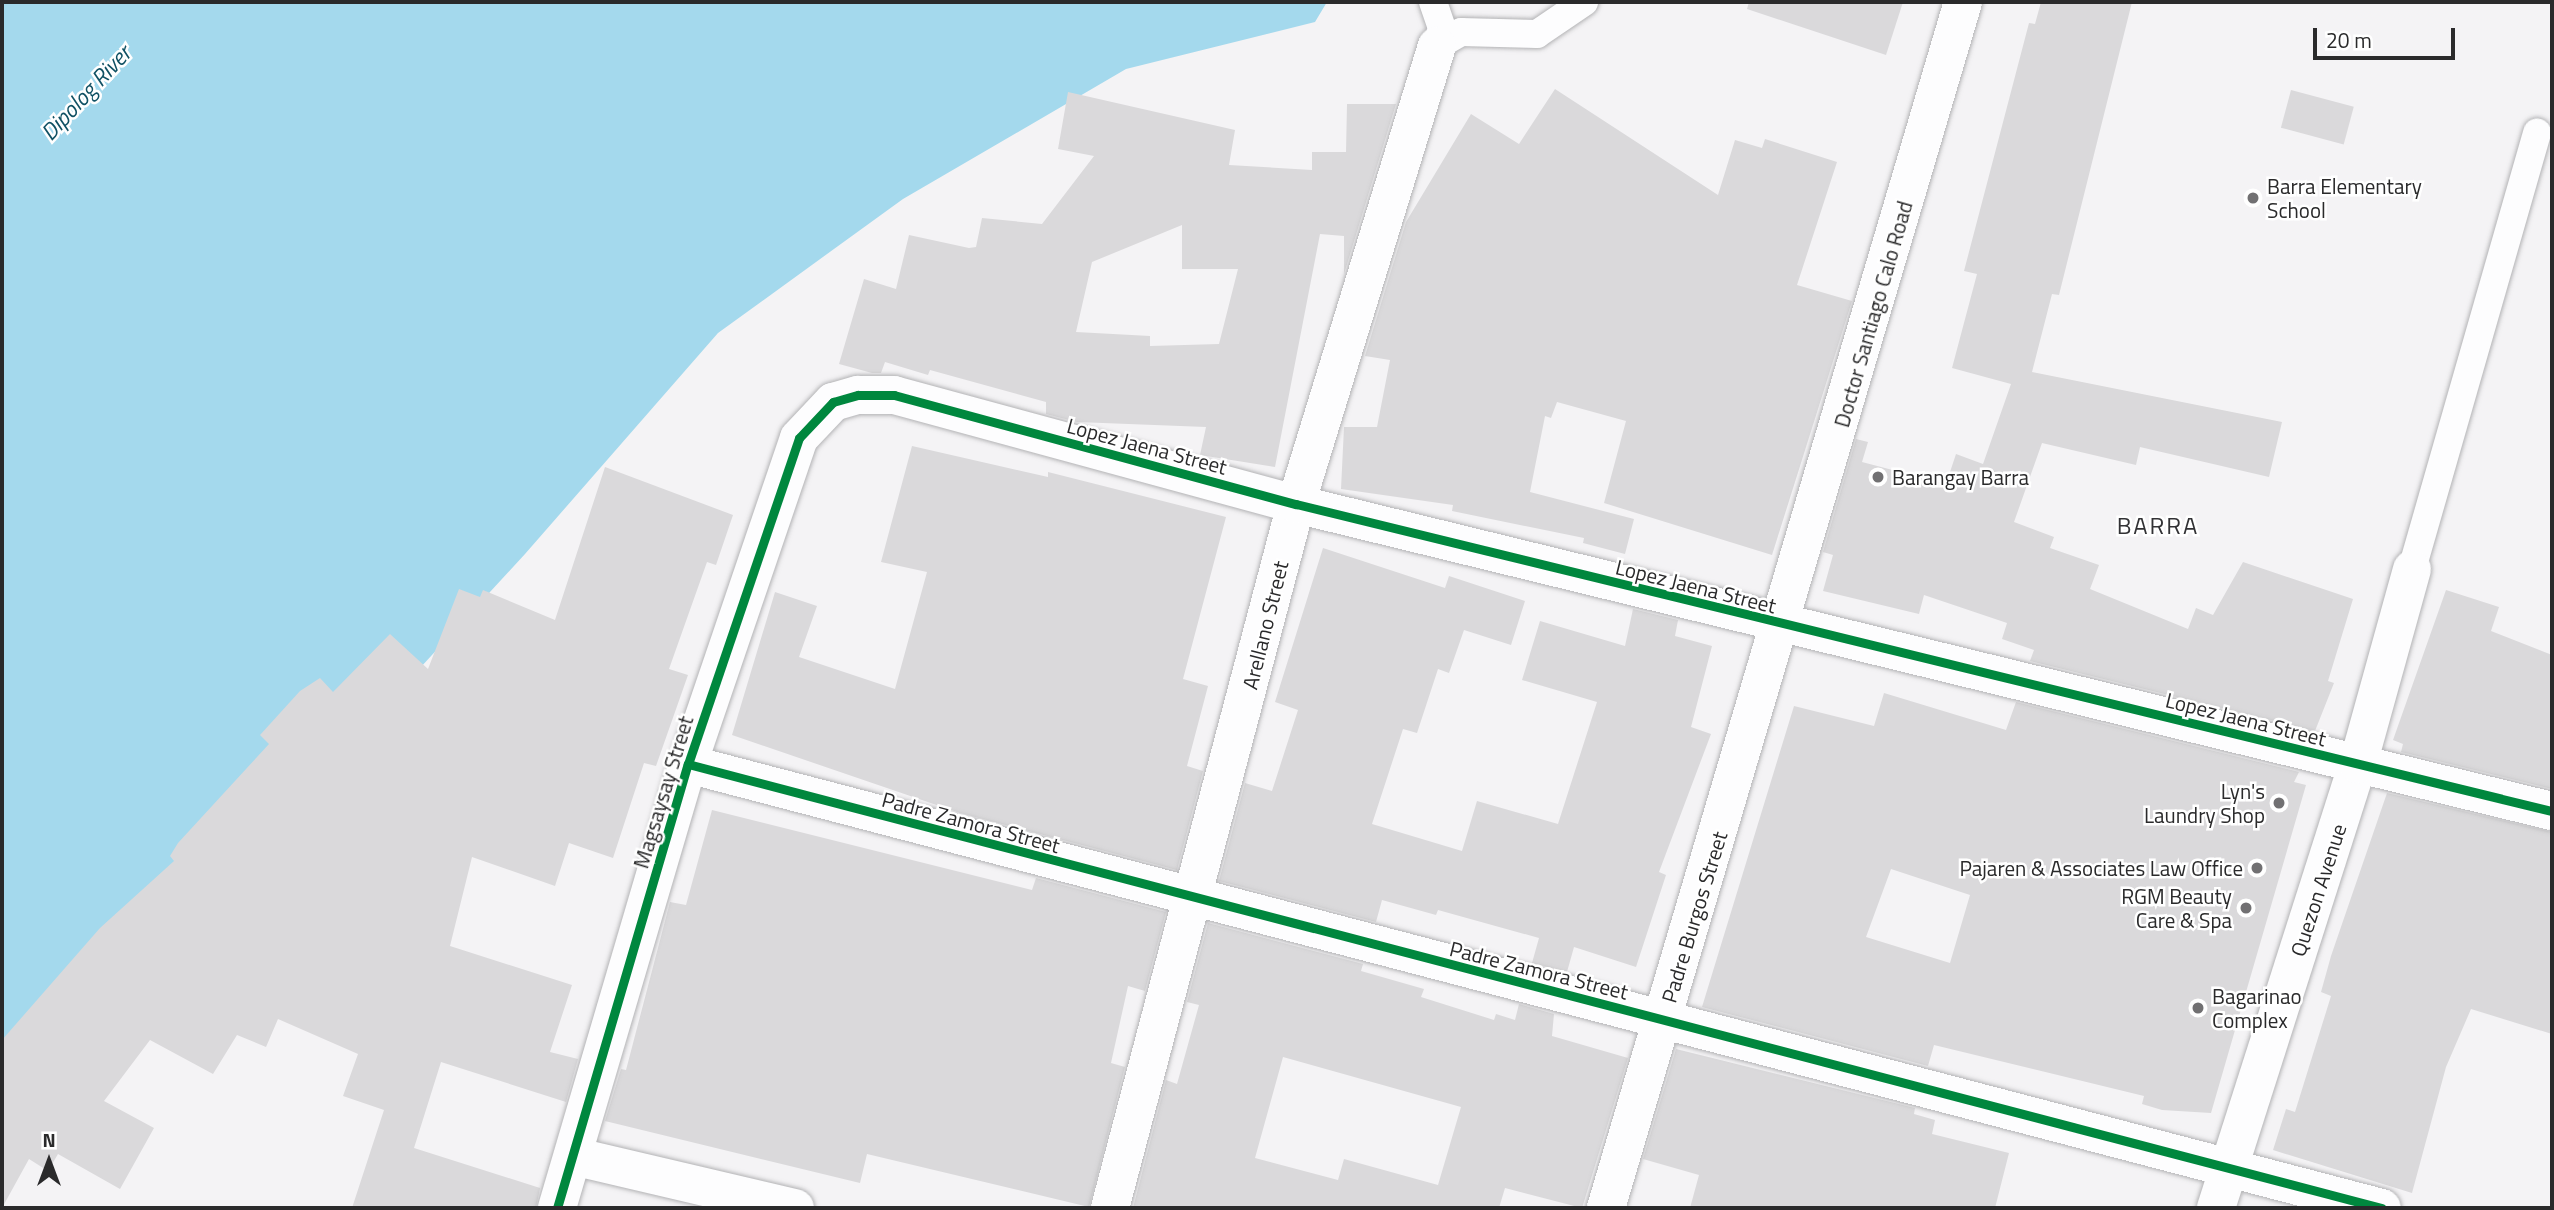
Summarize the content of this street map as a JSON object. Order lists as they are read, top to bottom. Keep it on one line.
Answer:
{"streets":{"street":["Doctor Santiago Calo Road","Lopez Jaena Street","Arellano Street","Magsaysay Street","Padre Zamora Street","Quezon Avenue","Padre Burgos Street"]},"crossings":[["Doctor Santiago Calo Road","Lopez Jaena Street"],["Doctor Santiago Calo Road","Padre Burgos Street"],["Lopez Jaena Street","Arellano Street"],["Lopez Jaena Street","Magsaysay Street"],["Lopez Jaena Street","Quezon Avenue"],["Lopez Jaena Street","Padre Burgos Street"],["Arellano Street","Padre Zamora Street"],["Magsaysay Street","Padre Zamora Street"],["Padre Zamora Street","Quezon Avenue"],["Padre Zamora Street","Padre Burgos Street"]],"districts":["BARRA"],"water":["Dipolog River"],"places":["Barra Elementary School","Barangay Barra","Lyn's Laundry Shop","Pajaren & Associates Law Office","RGM Beauty Care & Spa","Bagarinao Complex"],"scale_bar":"20 m","north":"top"}
